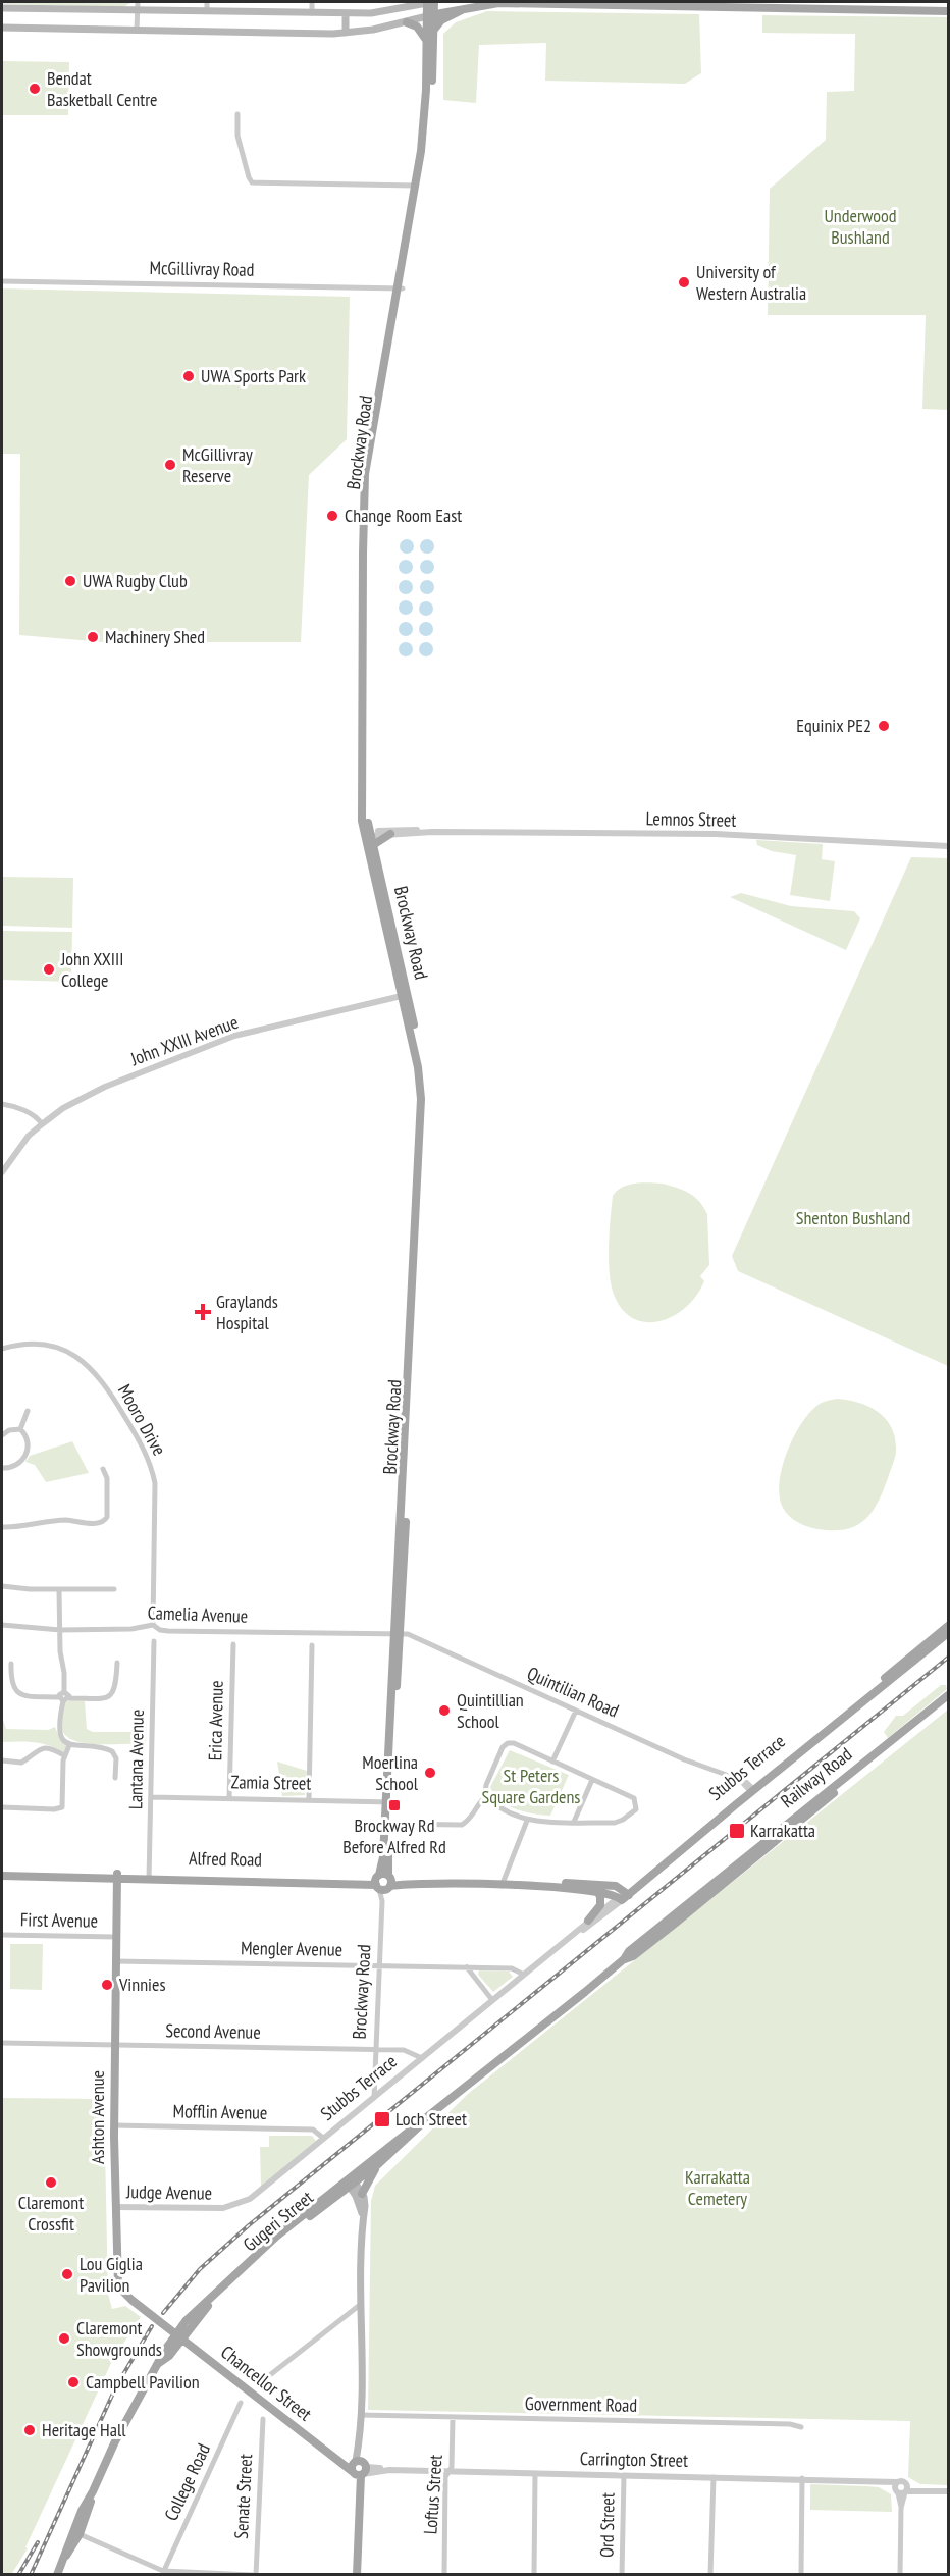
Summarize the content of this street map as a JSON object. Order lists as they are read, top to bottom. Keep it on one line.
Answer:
{"streets":{"main road":["Brockway Road","Stubbs Terrace","Railway Road","Alfred Road","Ashton Avenue","Gugeri Street","Chancellor Street"],"street":["McGillivray Road","Lemnos Street","John XXIII Avenue","Mooro Drive","Camelia Avenue","Quintilian Road","Erica Avenue","Lantana Avenue","Zamia Street","First Avenue","Mengler Avenue","Second Avenue","Mofflin Avenue","Judge Avenue","Government Road","Carrington Street","College Road","Loftus Street","Senate Street","Ord Street"]},"crossings":[["McGillivray Road","Brockway Road"],["Brockway Road","Lemnos Street"],["Brockway Road","John XXIII Avenue"],["Brockway Road","Camelia Avenue"],["Brockway Road","Quintilian Road"],["Brockway Road","Stubbs Terrace"],["Brockway Road","Zamia Street"],["Brockway Road","Alfred Road"],["Brockway Road","Mengler Avenue"],["Brockway Road","Second Avenue"],["Mooro Drive","Camelia Avenue"],["Camelia Avenue","Quintilian Road"],["Quintilian Road","Stubbs Terrace"],["Erica Avenue","Zamia Street"],["Lantana Avenue","Zamia Street"],["Lantana Avenue","Alfred Road"],["Stubbs Terrace","Alfred Road"],["Stubbs Terrace","Mengler Avenue"],["Stubbs Terrace","Second Avenue"],["Stubbs Terrace","Mofflin Avenue"],["Stubbs Terrace","Judge Avenue"],["Railway Road","Gugeri Street"],["Alfred Road","Ashton Avenue"],["First Avenue","Ashton Avenue"],["Mengler Avenue","Ashton Avenue"],["Second Avenue","Ashton Avenue"],["Mofflin Avenue","Ashton Avenue"],["Ashton Avenue","Judge Avenue"],["Ashton Avenue","Gugeri Street"],["Ashton Avenue","Chancellor Street"],["Gugeri Street","Chancellor Street"],["Chancellor Street","Carrington Street"],["Government Road","Loftus Street"],["Carrington Street","Loftus Street"],["Carrington Street","Ord Street"]],"parks":["Underwood Bushland","Shenton Bushland","St Peters Square Gardens","Karrakatta Cemetery"],"places":{"other":["Bendat Basketball Centre","University of Western Australia","UWA Sports Park","McGillivray Reserve","Change Room East","UWA Rugby Club","Machinery Shed","Equinix PE2","John XXIII College","Quintillian School","Moerlina School","Vinnies","Claremont Crossfit","Lou Giglia Pavilion","Claremont Showgrounds","Campbell Pavilion","Heritage Hall"],"health":["Graylands Hospital"],"transit":["Brockway Rd Before Alfred Rd","Karrakatta","Loch Street"]}}
